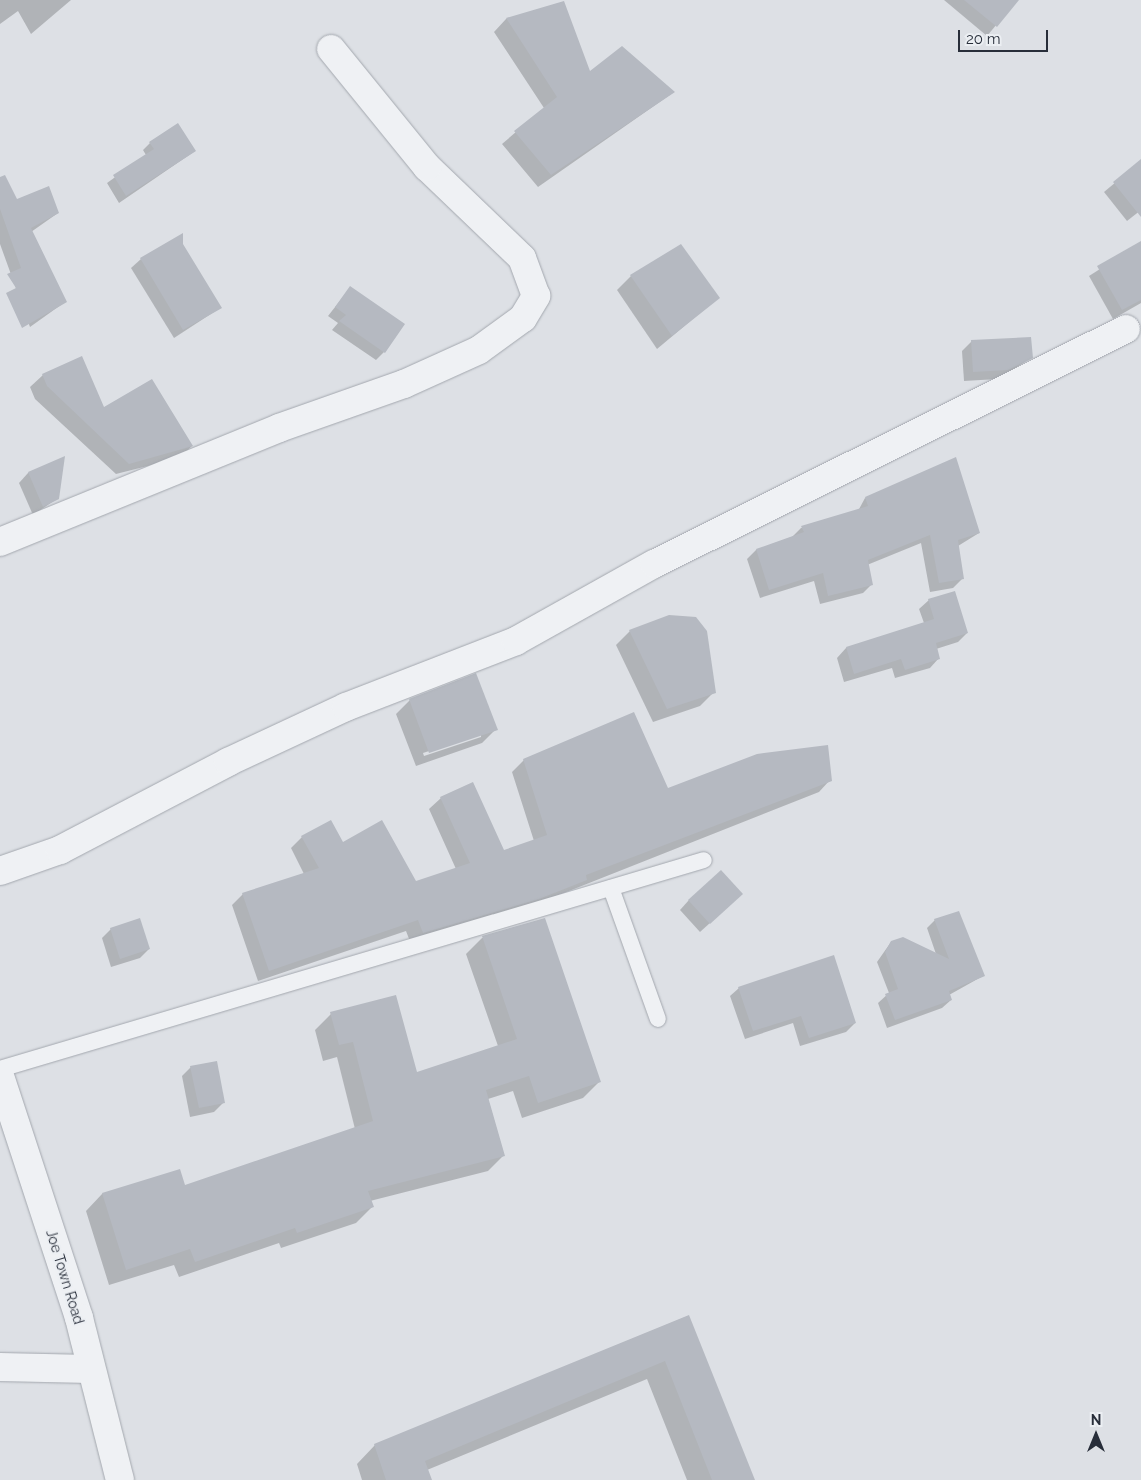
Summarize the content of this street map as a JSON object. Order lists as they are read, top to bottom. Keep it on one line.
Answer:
{"streets":{"street":["Joe Town Road"]},"scale_bar":"20 m","north":"top"}
